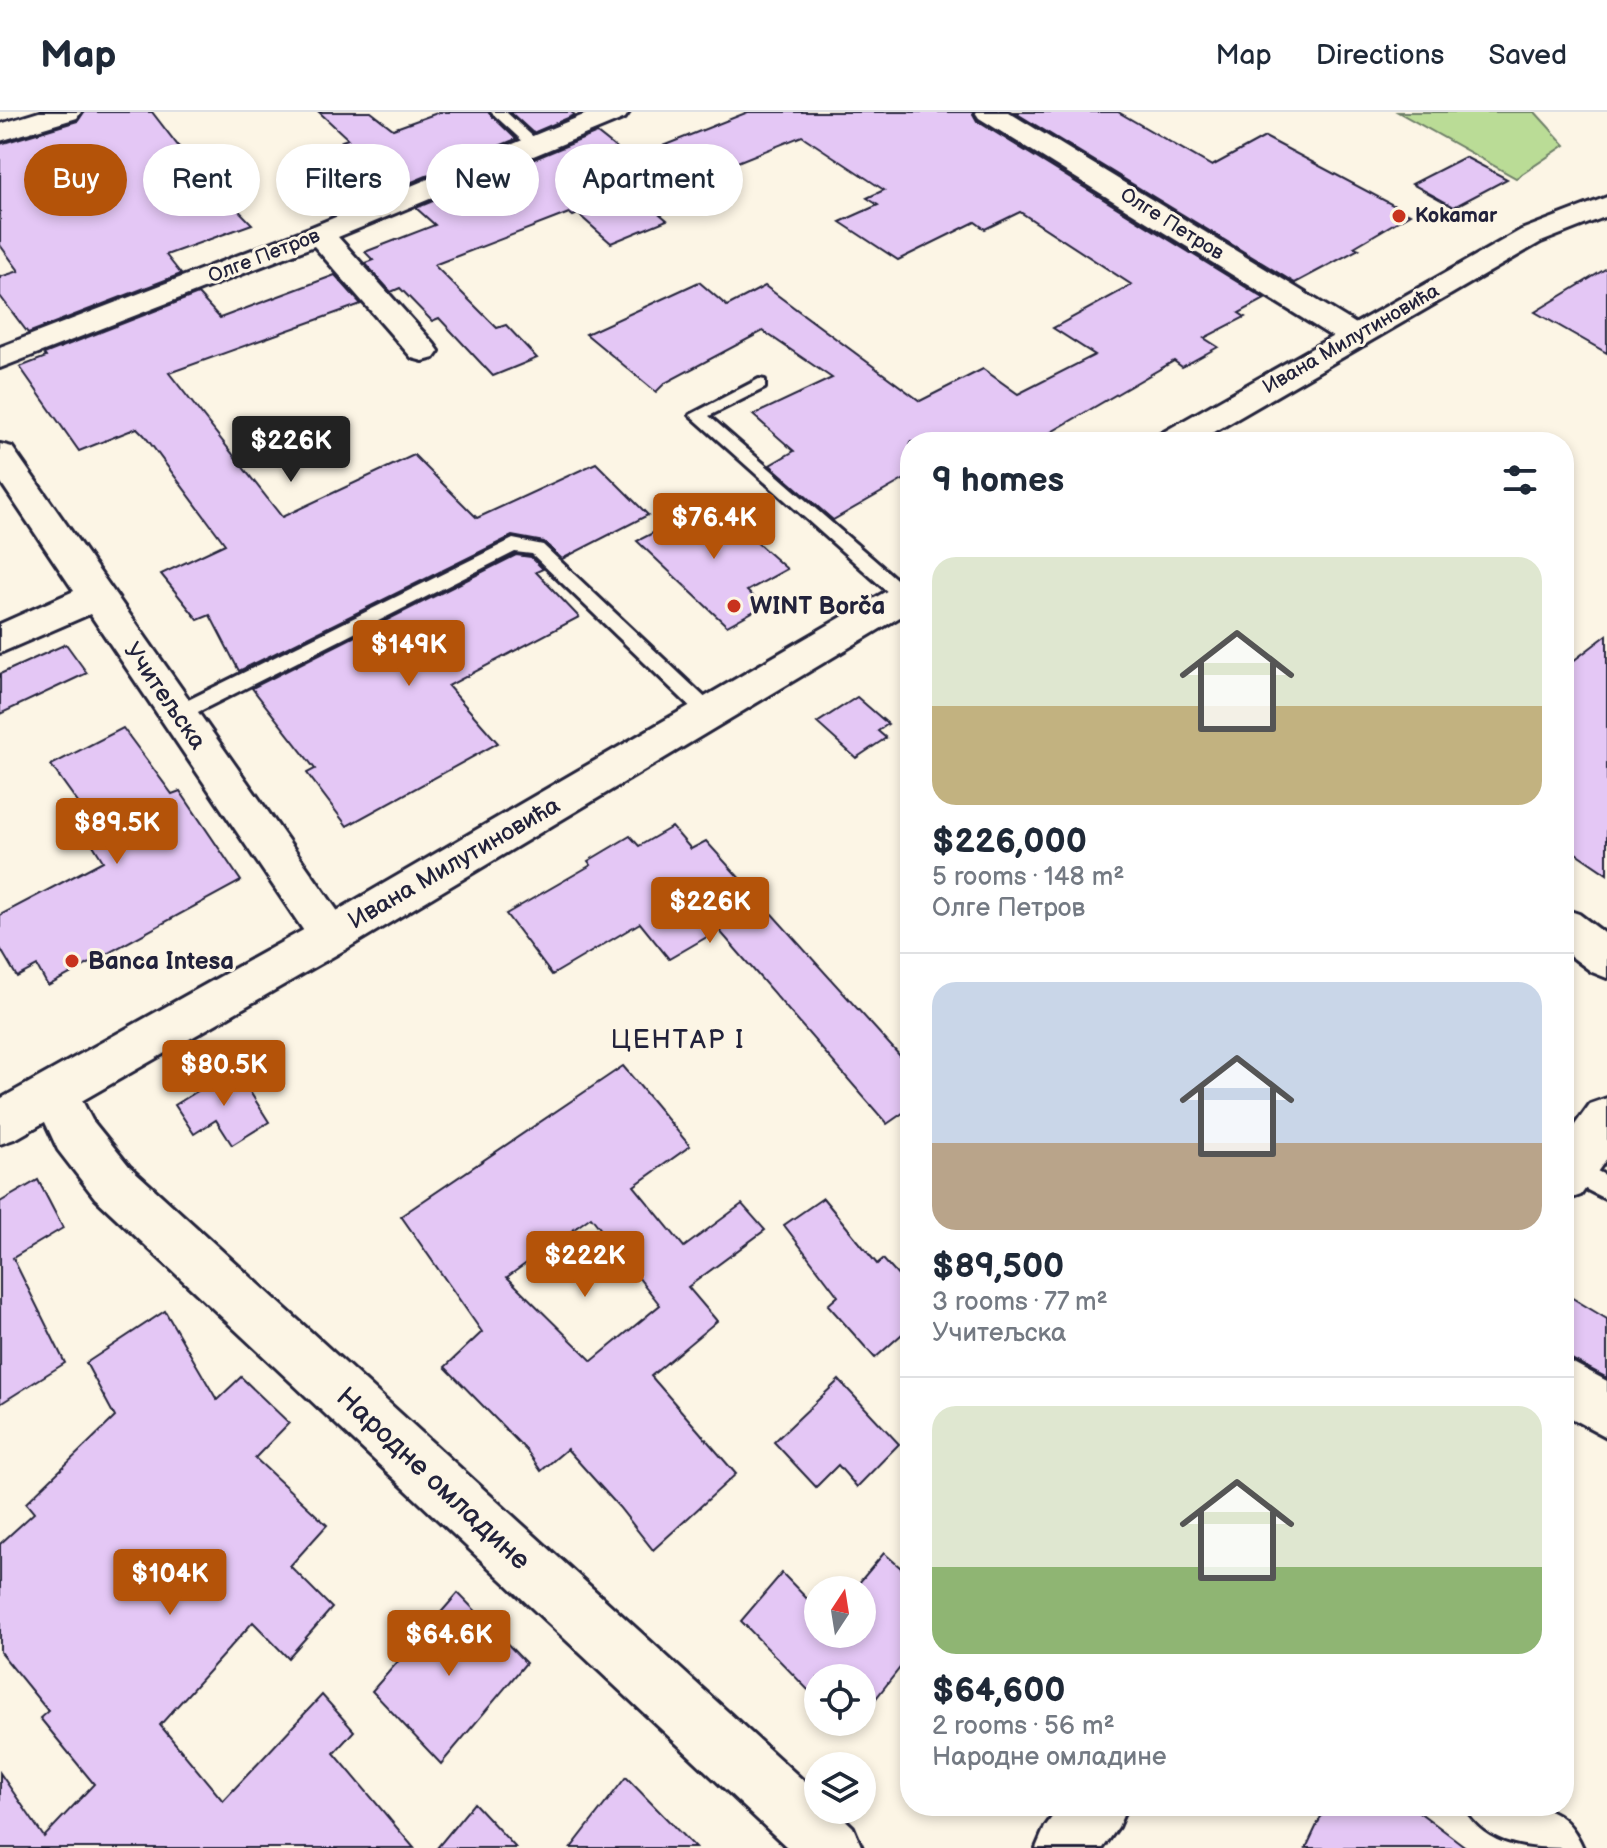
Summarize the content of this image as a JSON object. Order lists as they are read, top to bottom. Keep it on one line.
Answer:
{"streets":{"street":["Олге Петров","Ивана Милутиновића","Учитељска","Народне омладине"]},"crossings":[["Олге Петров","Ивана Милутиновића"],["Ивана Милутиновића","Учитељска"],["Ивана Милутиновића","Народне омладине"]],"districts":["ЦЕНТАР I"],"places":["Kokamar","WINT Borča","Banca Intesa"],"north":"top","page":{"header":"Map","nav":["Map","Directions","Saved"],"chip":["Buy","Rent","Filters","New","Apartment"],"price":["$226K","$76.4K","$149K","$89.5K","$226K","$80.5K","$222K","$104K","$64.6K"],"heading":"9 homes","list":[{"name":"$226,000","note":"5 rooms · 148 m² · Олге Петров"},{"name":"$89,500","note":"3 rooms · 77 m² · Учитељска"},{"name":"$64,600","note":"2 rooms · 56 m² · Народне омладине"}]}}
